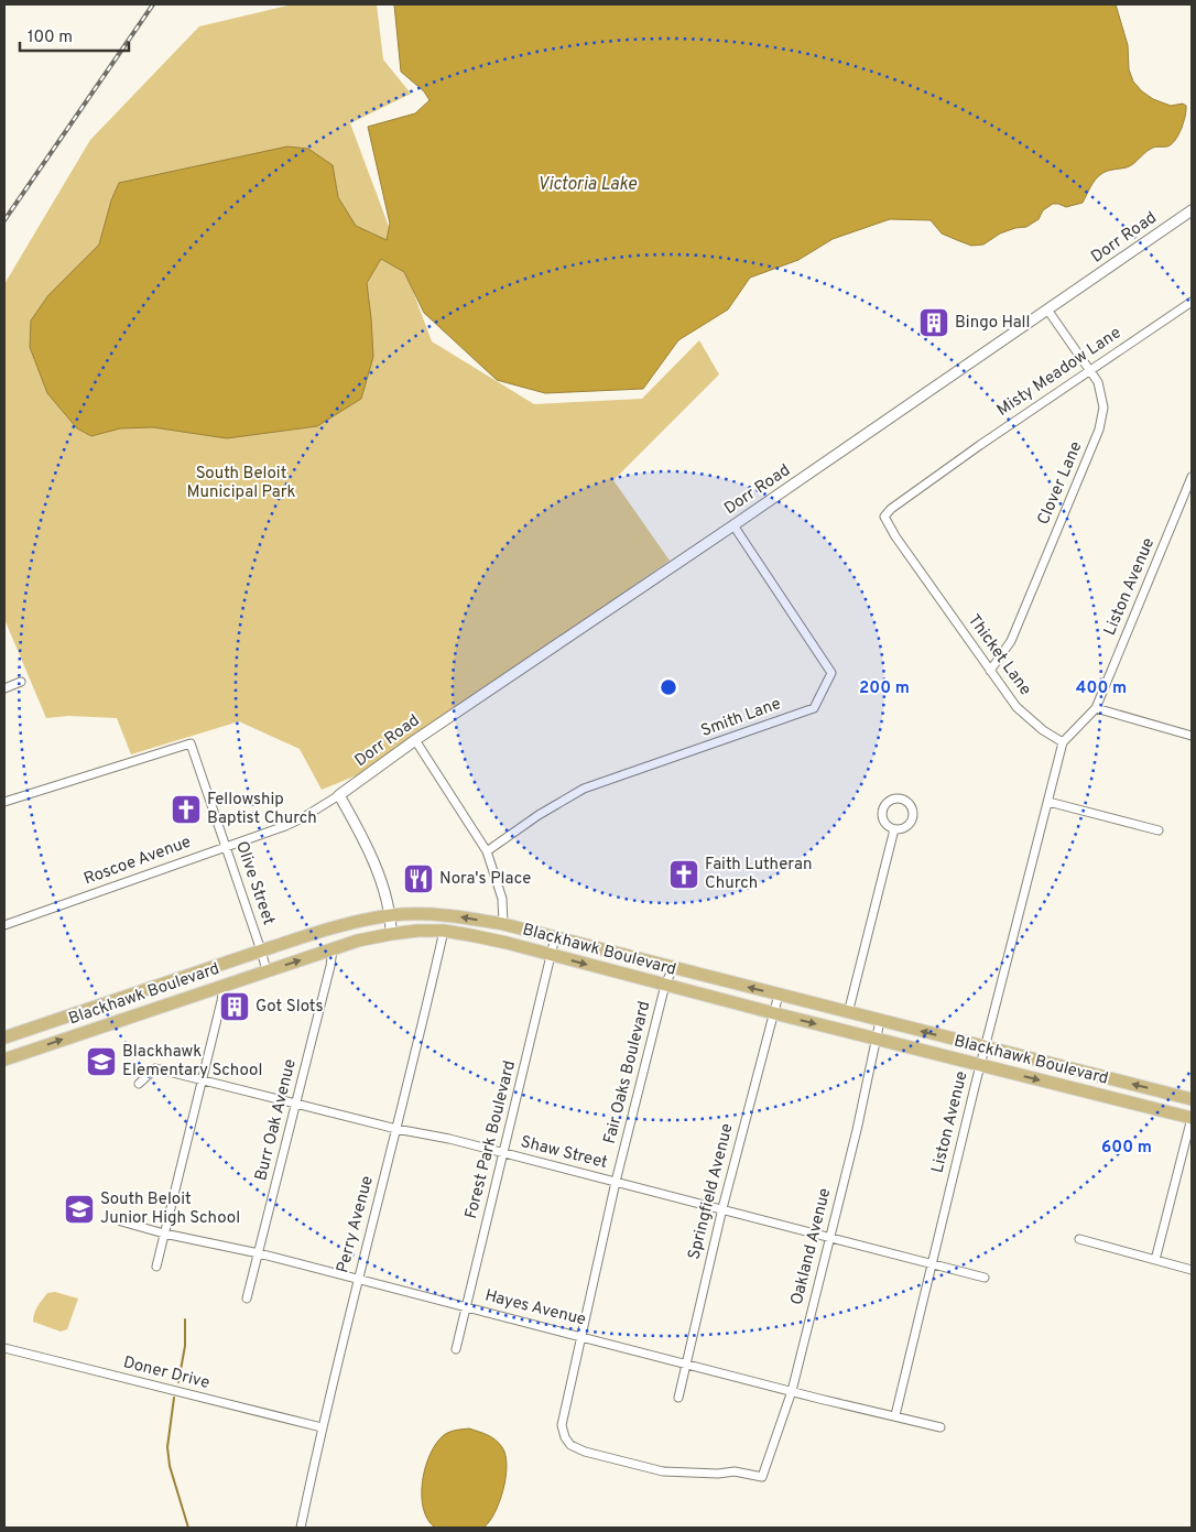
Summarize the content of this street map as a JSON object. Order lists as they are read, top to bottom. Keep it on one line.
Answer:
{"streets":{"main road":["Blackhawk Boulevard"],"street":["Dorr Road","Misty Meadow Lane","Clover Lane","Liston Avenue","Thicket Lane","Smith Lane","Roscoe Avenue","Olive Street","Fair Oaks Boulevard","Burr Oak Avenue","Forest Park Boulevard","Shaw Street","Springfield Avenue","Perry Avenue","Oakland Avenue","Hayes Avenue","Doner Drive"]},"crossings":[["Dorr Road","Clover Lane"],["Dorr Road","Smith Lane"],["Dorr Road","Roscoe Avenue"],["Misty Meadow Lane","Clover Lane"],["Misty Meadow Lane","Thicket Lane"],["Clover Lane","Thicket Lane"],["Liston Avenue","Thicket Lane"],["Liston Avenue","Blackhawk Boulevard"],["Liston Avenue","Shaw Street"],["Liston Avenue","Hayes Avenue"],["Roscoe Avenue","Olive Street"],["Olive Street","Blackhawk Boulevard"],["Blackhawk Boulevard","Fair Oaks Boulevard"],["Blackhawk Boulevard","Burr Oak Avenue"],["Blackhawk Boulevard","Forest Park Boulevard"],["Blackhawk Boulevard","Springfield Avenue"],["Blackhawk Boulevard","Perry Avenue"],["Blackhawk Boulevard","Oakland Avenue"],["Fair Oaks Boulevard","Shaw Street"],["Fair Oaks Boulevard","Oakland Avenue"],["Fair Oaks Boulevard","Hayes Avenue"],["Burr Oak Avenue","Shaw Street"],["Burr Oak Avenue","Hayes Avenue"],["Forest Park Boulevard","Shaw Street"],["Forest Park Boulevard","Hayes Avenue"],["Shaw Street","Springfield Avenue"],["Shaw Street","Perry Avenue"],["Shaw Street","Oakland Avenue"],["Springfield Avenue","Hayes Avenue"],["Perry Avenue","Hayes Avenue"],["Perry Avenue","Doner Drive"],["Oakland Avenue","Hayes Avenue"]],"water":["Victoria Lake"],"parks":["South Beloit Municipal Park"],"places":{"building":["Bingo Hall","Got Slots"],"church":["Fellowship Baptist Church","Faith Lutheran Church"],"restaurant":["Nora's Place"],"school or university":["Blackhawk Elementary School","South Beloit Junior High School"]},"scale_bar":"100 m","rings":["200 m","400 m","600 m"]}
